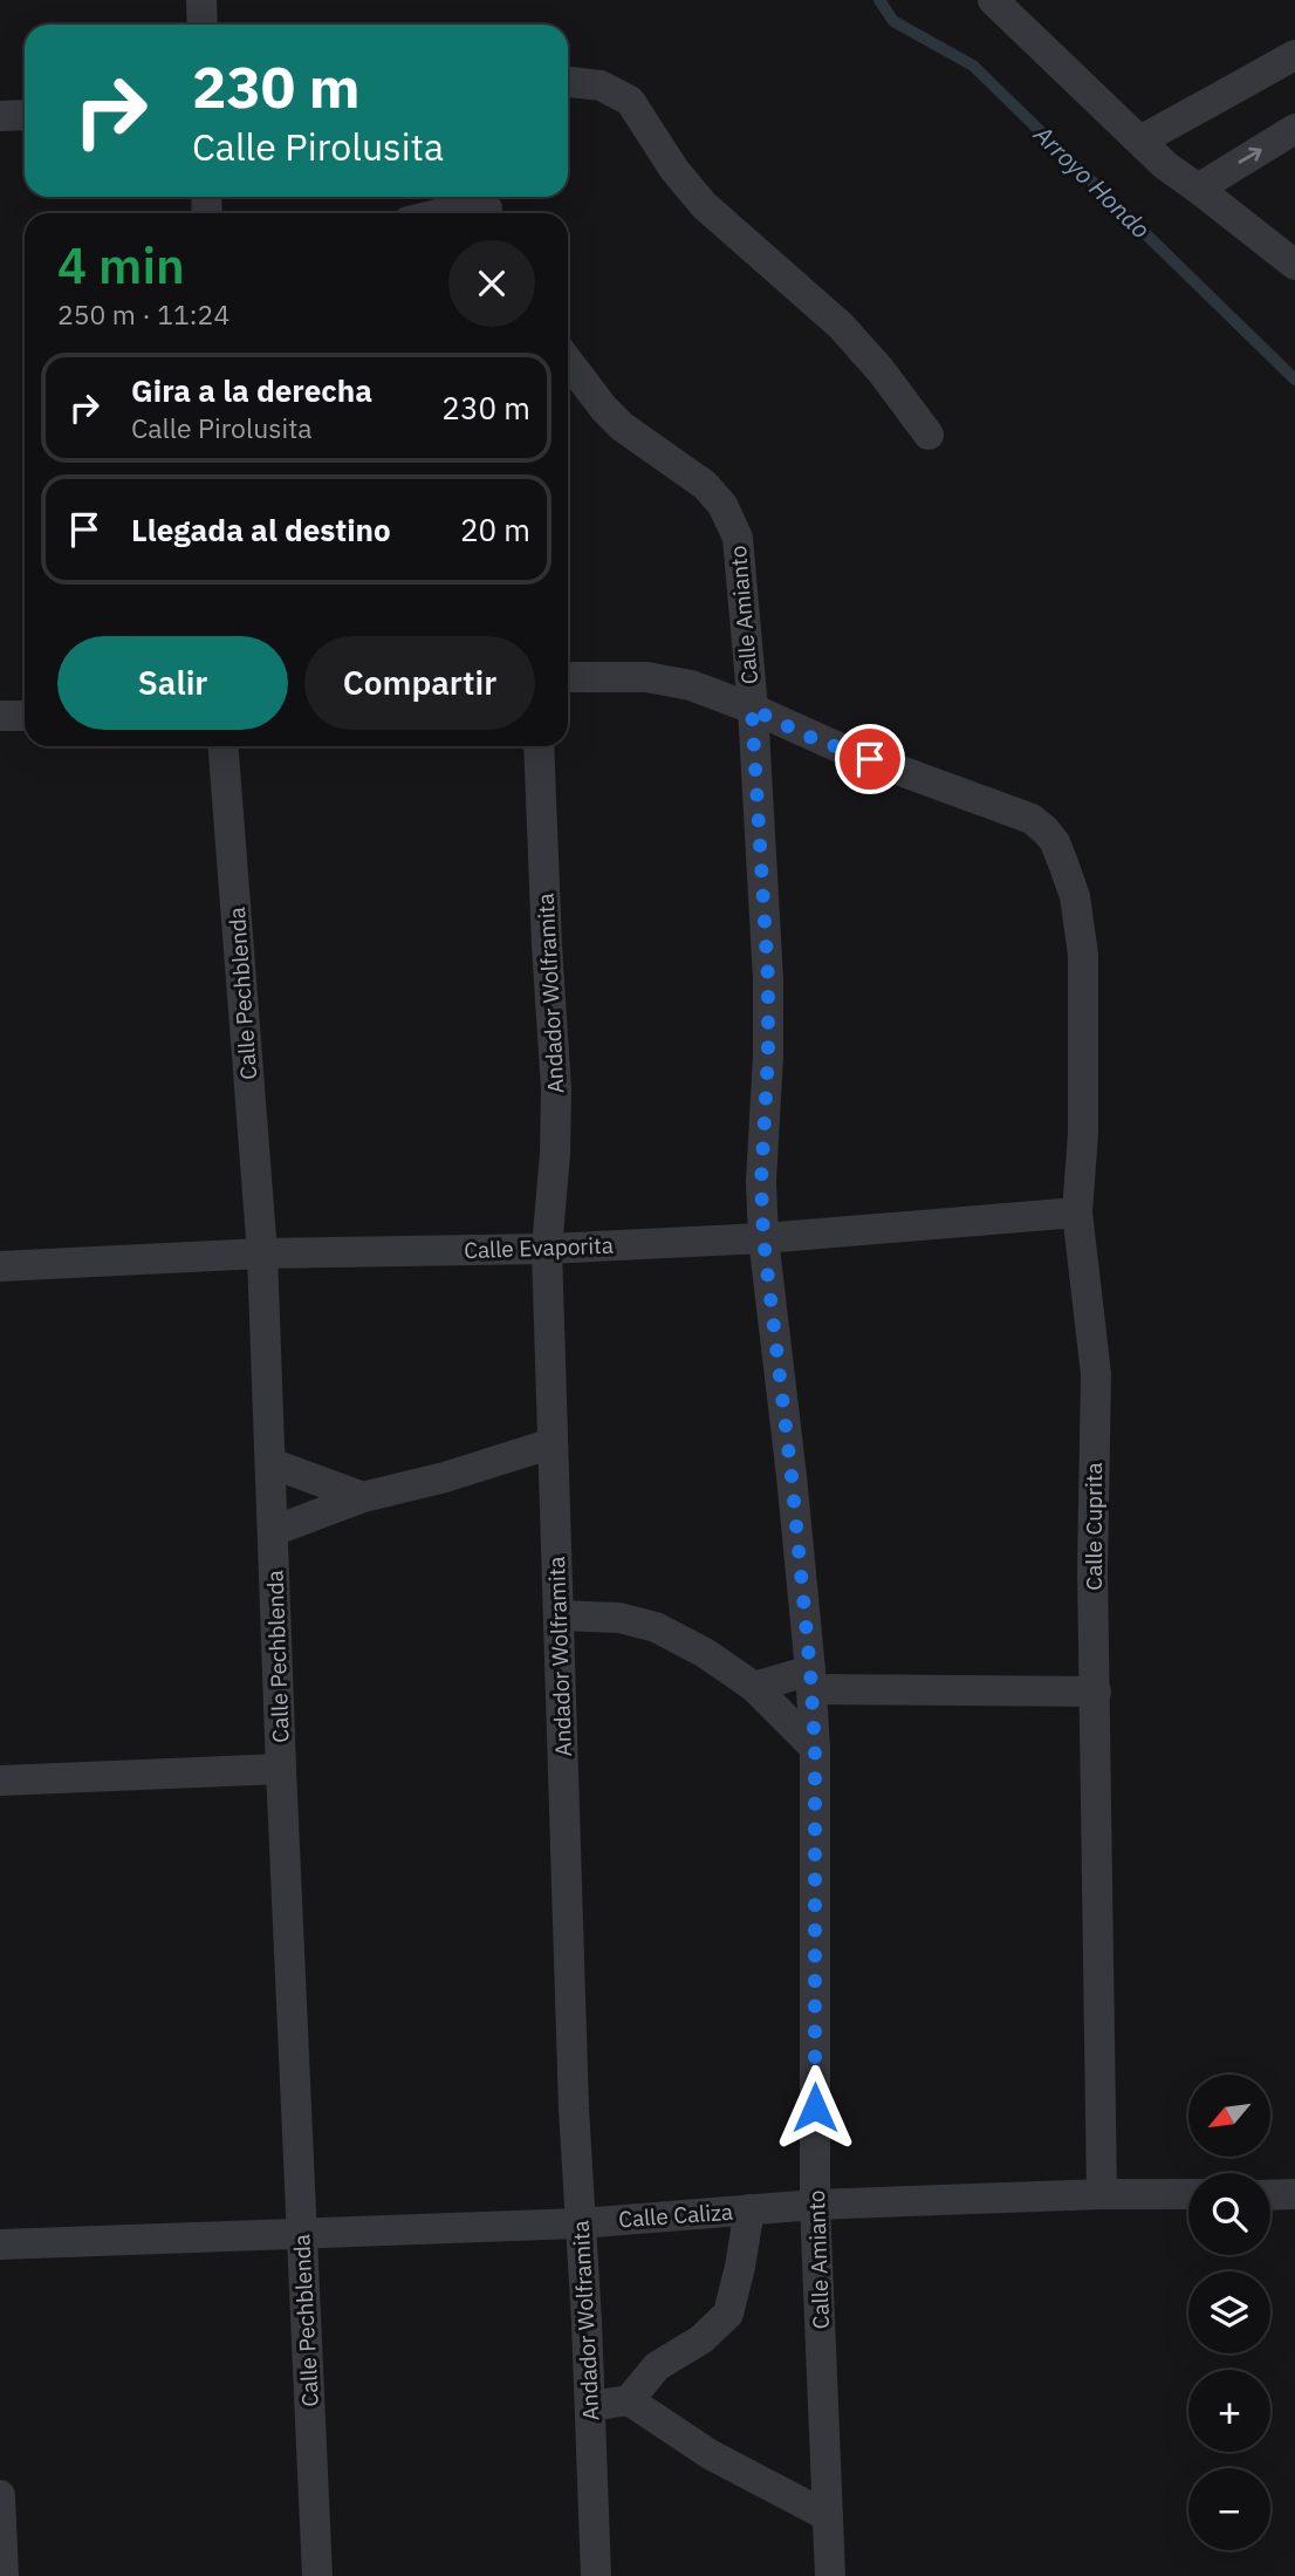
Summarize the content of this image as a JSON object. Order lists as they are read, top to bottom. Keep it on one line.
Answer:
{"streets":{"street":["Calle Amianto","Calle Pechblenda","Andador Wolframita","Calle Evaporita","Calle Cuprita","Calle Caliza"]},"crossings":[["Calle Amianto","Calle Evaporita"],["Calle Amianto","Calle Cuprita"],["Calle Amianto","Calle Caliza"],["Calle Pechblenda","Calle Evaporita"],["Calle Pechblenda","Calle Caliza"],["Andador Wolframita","Calle Evaporita"],["Andador Wolframita","Calle Caliza"],["Calle Evaporita","Calle Cuprita"],["Calle Cuprita","Calle Caliza"]],"water":["Arroyo Hondo"],"north":"bottom left","page":{"turn":["230 m","Calle Pirolusita"],"heading":["4 min","250 m · 11:24"],"list":[{"name":"Gira a la derecha","note":"Calle Pirolusita","value":"230 m"},{"name":"Llegada al destino","value":"20 m"}],"buttons":["Salir","Compartir"],"map_buttons":["+","−"]}}
